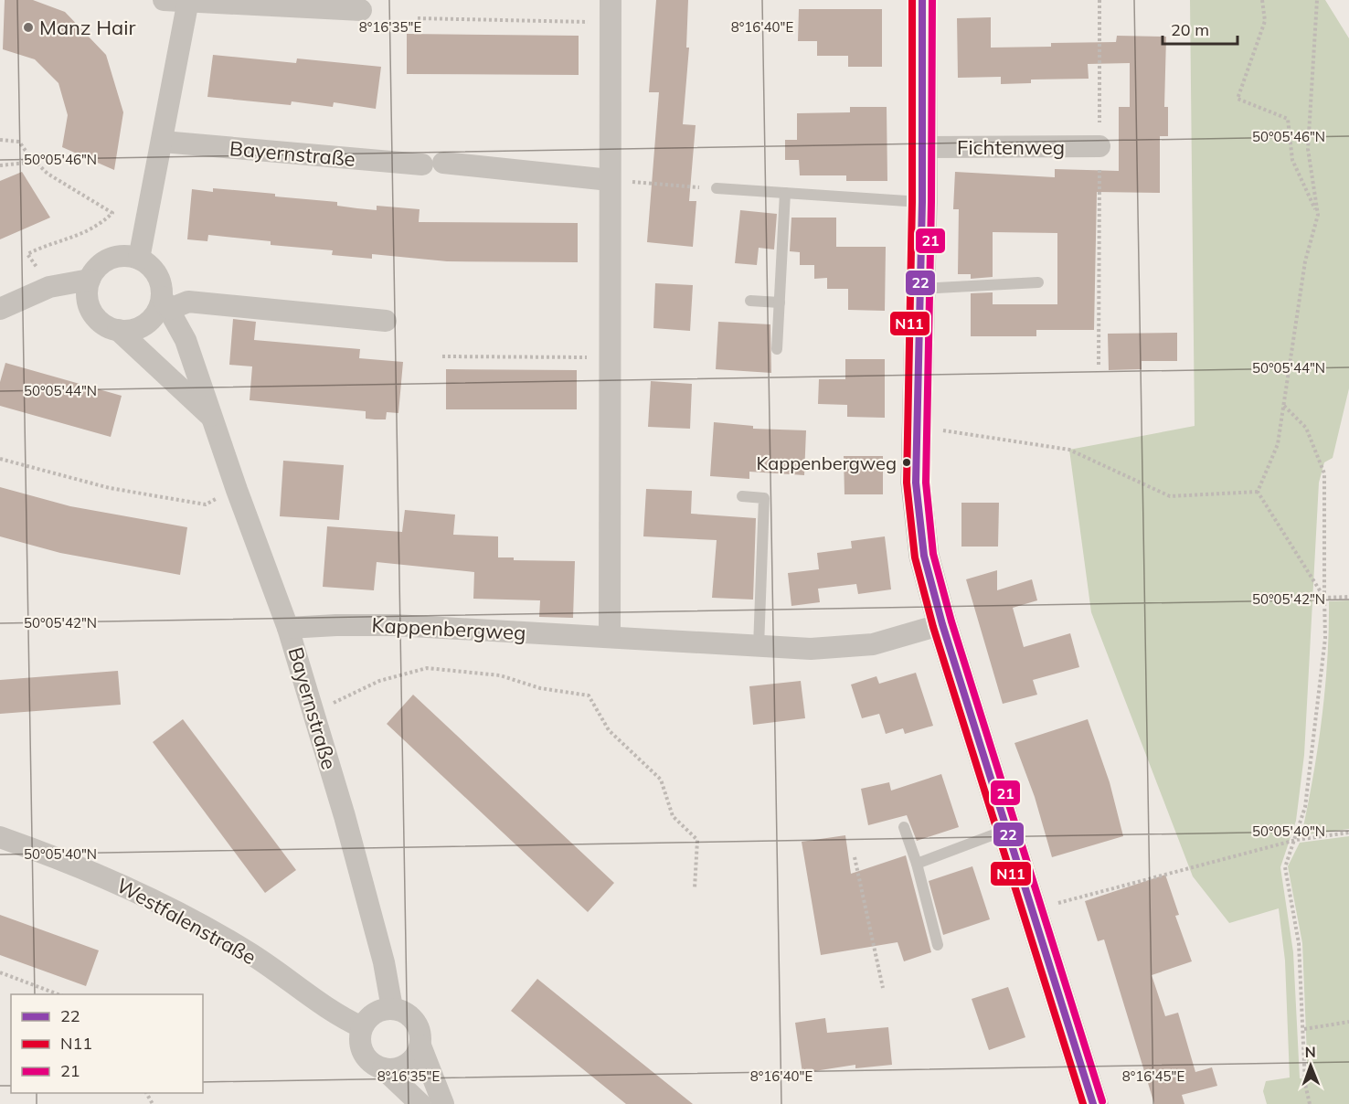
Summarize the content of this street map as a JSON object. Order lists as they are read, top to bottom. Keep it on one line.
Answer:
{"streets":{"street":["Fichtenweg","Bayernstraße","Kappenbergweg","Westfalenstraße"]},"crossings":[["Bayernstraße","Kappenbergweg"],["Bayernstraße","Westfalenstraße"]],"places":["Manz Hair","Kappenbergweg"],"lines":["transit line 22","transit line N11","transit line 21"],"legend":["22","N11","21"],"scale_bar":"20 m","north":"top","coordinates":["8°16'35\"E","8°16'40\"E","50°05'46\"N","50°05'44\"N","50°05'42\"N","50°05'40\"N","8°16'45\"E"]}
